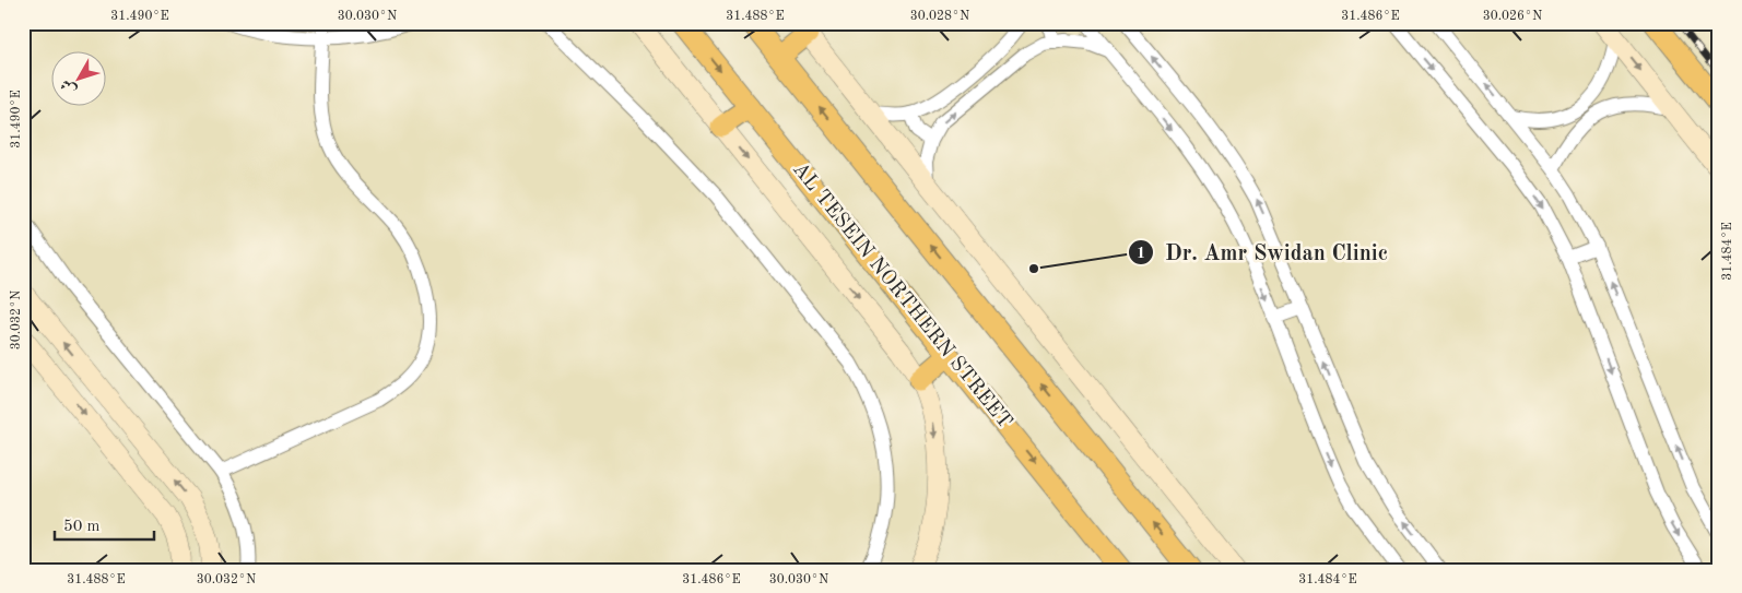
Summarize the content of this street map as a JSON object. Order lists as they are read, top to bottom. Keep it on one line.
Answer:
{"streets":{"main road":["AL TESEIN NORTHERN STREET"]},"places":["Dr. Amr Swidan Clinic"],"scale_bar":"50 m","north":"bottom left","coordinates":["31.490°E","30.030°N","31.488°E","30.028°N","31.486°E","30.026°N","31.484°E","30.032°N"]}
